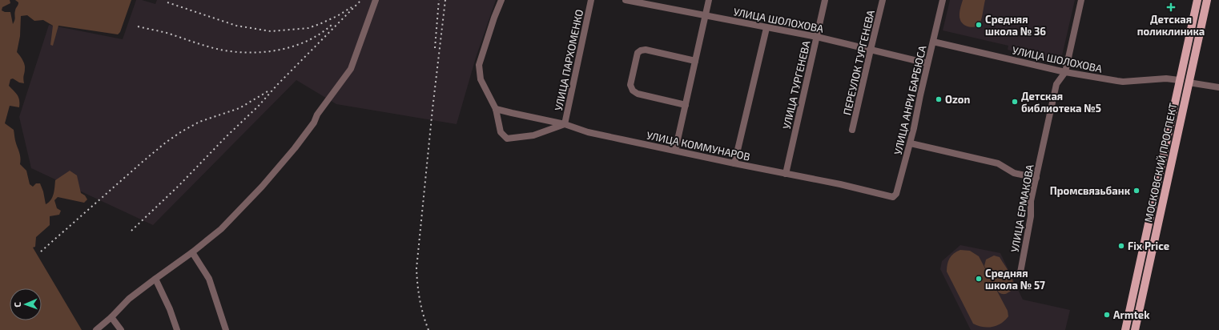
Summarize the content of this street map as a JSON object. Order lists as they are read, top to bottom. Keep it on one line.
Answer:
{"streets":{"main road":["МОСКОВСКИЙ ПРОСПЕКТ"],"street":["УЛИЦА ШОЛОХОВА","УЛИЦА ПАРХОМЕНКО","ПЕРЕУЛОК ТУРГЕНЕВА","УЛИЦА ТУРГЕНЕВА","УЛИЦА АНРИ БАРБЮСА","УЛИЦА КОММУНАРОВ","УЛИЦА ЕРМАКОВА"]},"crossings":[["УЛИЦА ШОЛОХОВА","ПЕРЕУЛОК ТУРГЕНЕВА"],["УЛИЦА ШОЛОХОВА","УЛИЦА ТУРГЕНЕВА"],["УЛИЦА ШОЛОХОВА","УЛИЦА АНРИ БАРБЮСА"],["УЛИЦА ШОЛОХОВА","МОСКОВСКИЙ ПРОСПЕКТ"],["УЛИЦА ШОЛОХОВА","УЛИЦА ЕРМАКОВА"],["УЛИЦА ПАРХОМЕНКО","УЛИЦА КОММУНАРОВ"],["УЛИЦА ТУРГЕНЕВА","УЛИЦА КОММУНАРОВ"],["УЛИЦА АНРИ БАРБЮСА","УЛИЦА КОММУНАРОВ"]],"places":{"health":["Детская поликлиника"],"other":["Средняя школа № 36","Ozon","Детская библиотека №5","Промсвязьбанк","Fix Price","Средняя школа № 57","Armtek"]},"north":"left"}
